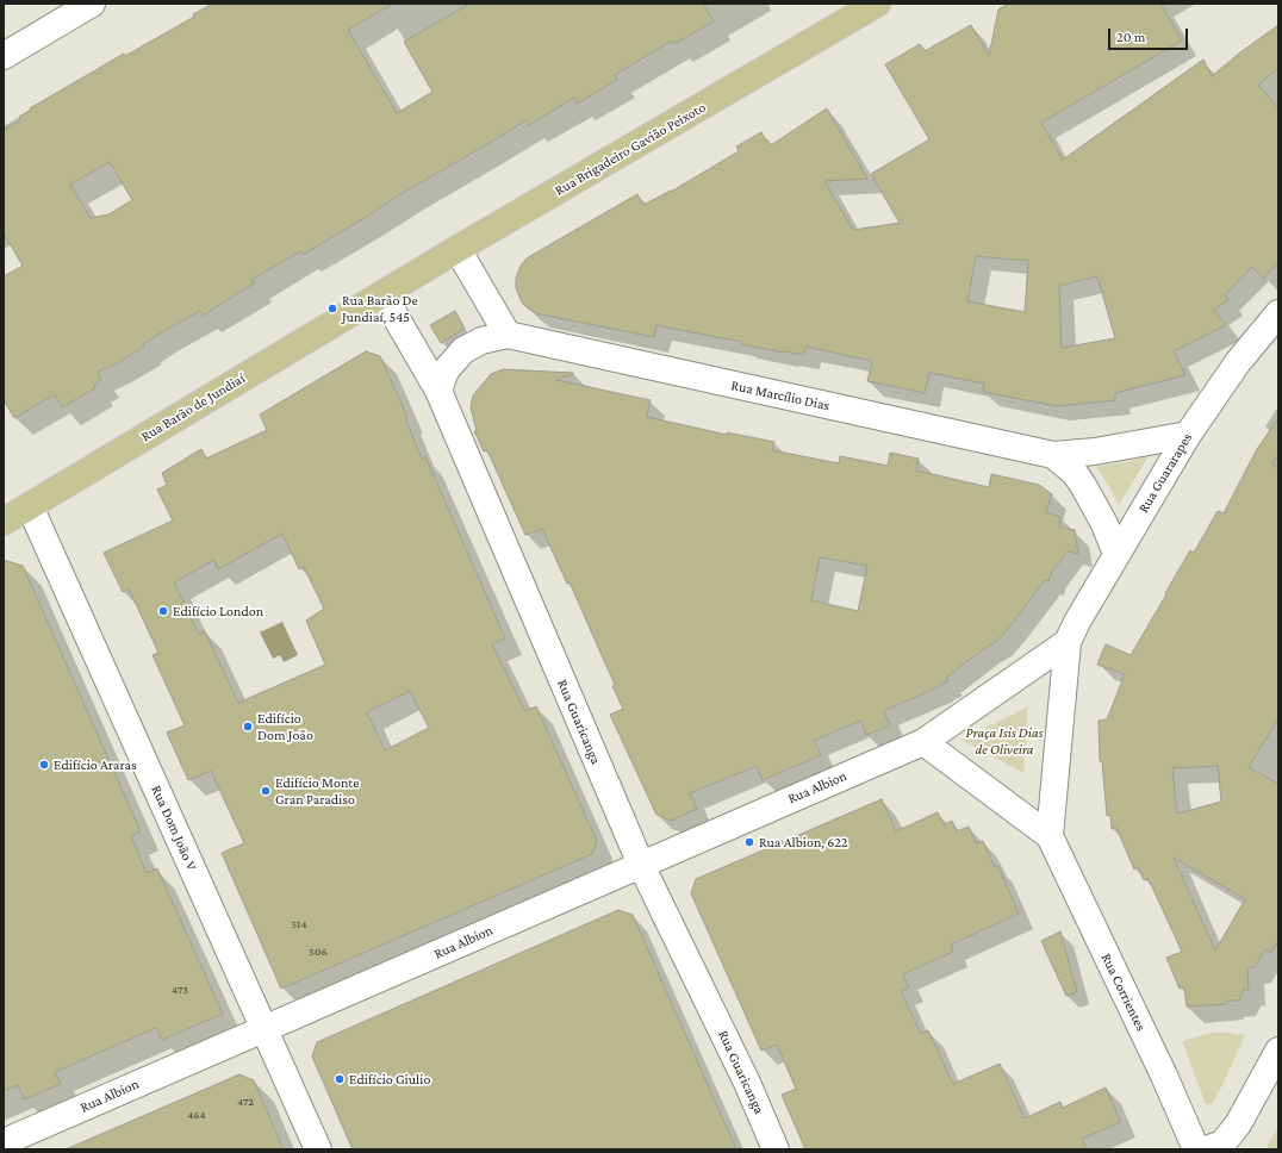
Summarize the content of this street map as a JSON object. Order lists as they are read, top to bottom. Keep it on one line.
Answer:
{"streets":{"main road":["Rua Brigadeiro Gavião Peixoto","Rua Barão de Jundiaí"],"street":["Rua Marcílio Dias","Rua Guararapes","Rua Guaricanga","Rua Albion","Rua Dom João V","Rua Corrientes"]},"crossings":[["Rua Brigadeiro Gavião Peixoto","Rua Barão de Jundiaí"],["Rua Brigadeiro Gavião Peixoto","Rua Guaricanga"],["Rua Marcílio Dias","Rua Guararapes"],["Rua Marcílio Dias","Rua Guaricanga"],["Rua Barão de Jundiaí","Rua Guaricanga"],["Rua Barão de Jundiaí","Rua Dom João V"],["Rua Guaricanga","Rua Albion"],["Rua Albion","Rua Dom João V"]],"parks":["Praça Isis Dias de Oliveira"],"places":["Rua Barão De Jundiaí, 545","Edifício London","Edifício Dom João","Edifício Araras","Edifício Monte Gran Paradiso","Rua Albion, 622","Edifício Giulio"],"house_numbers":["514","506","473","472","464"],"scale_bar":"20 m"}
